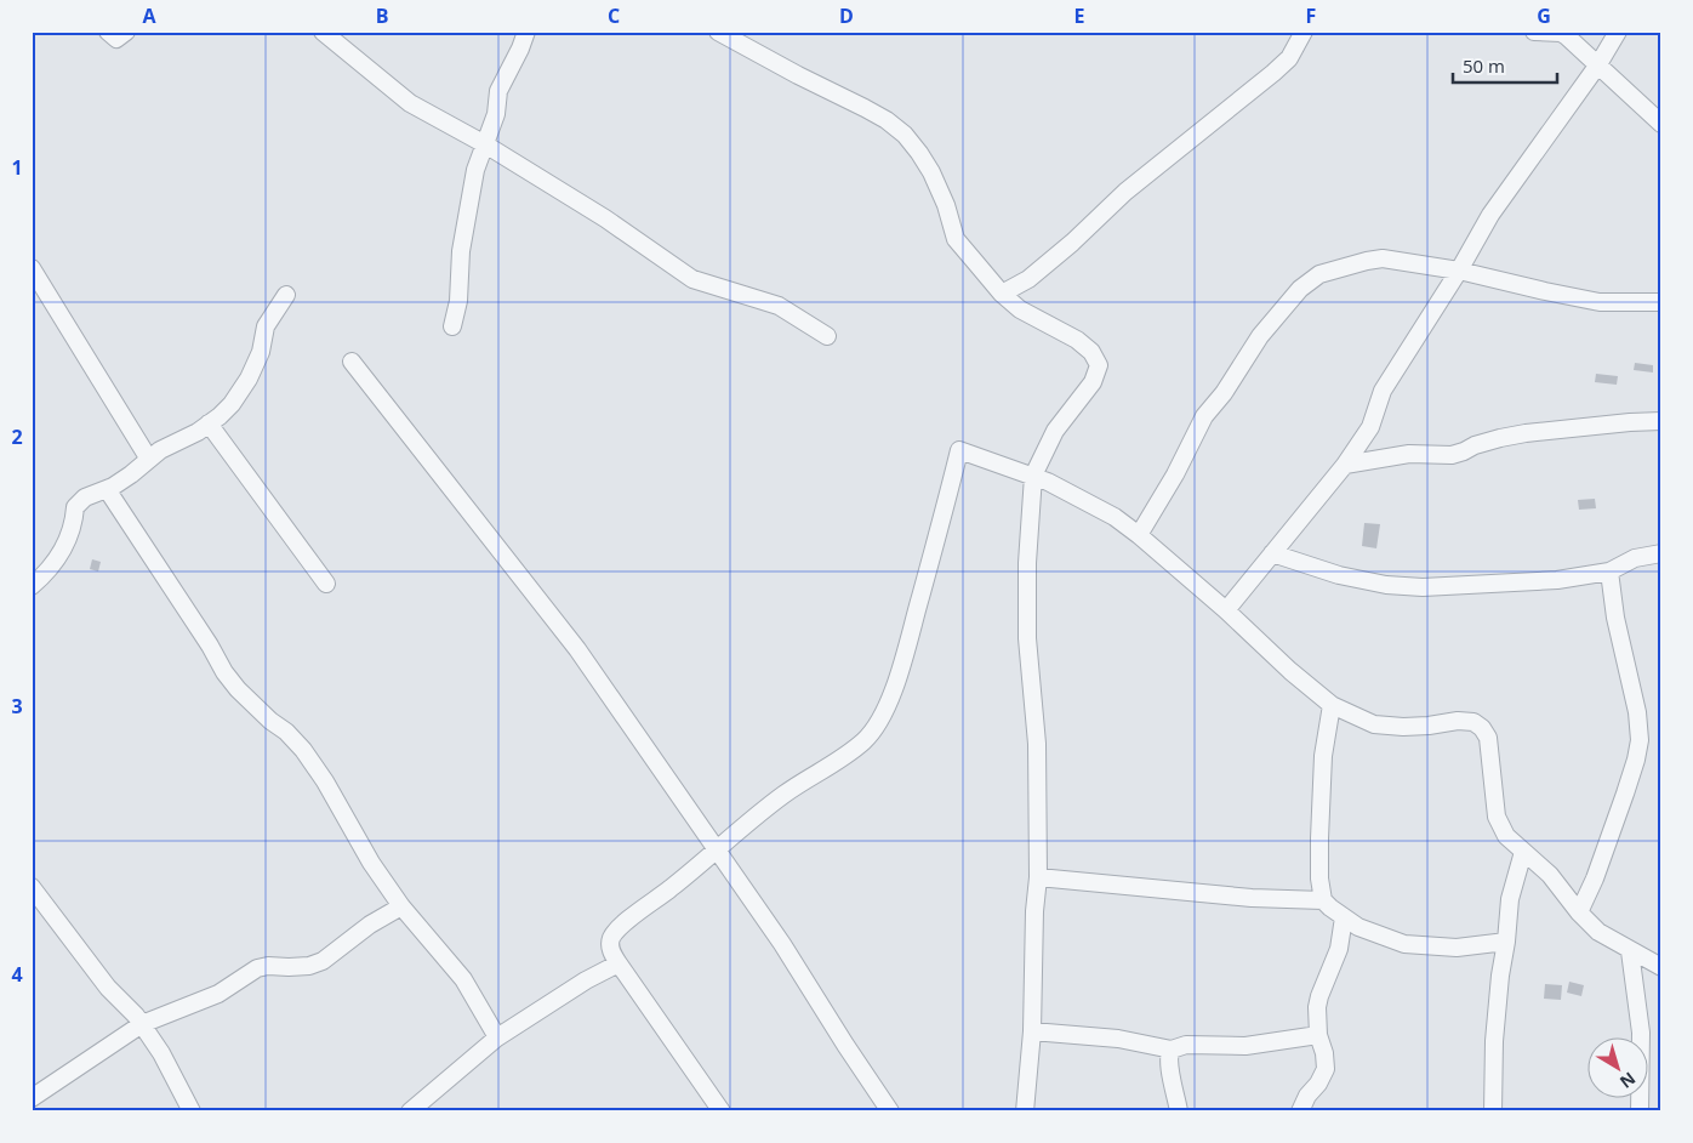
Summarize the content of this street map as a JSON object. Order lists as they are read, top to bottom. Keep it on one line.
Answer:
{"scale_bar":"50 m","north":"bottom right","grid":{"columns":["A","B","C","D","E","F","G"],"rows":["1","2","3","4"]}}
